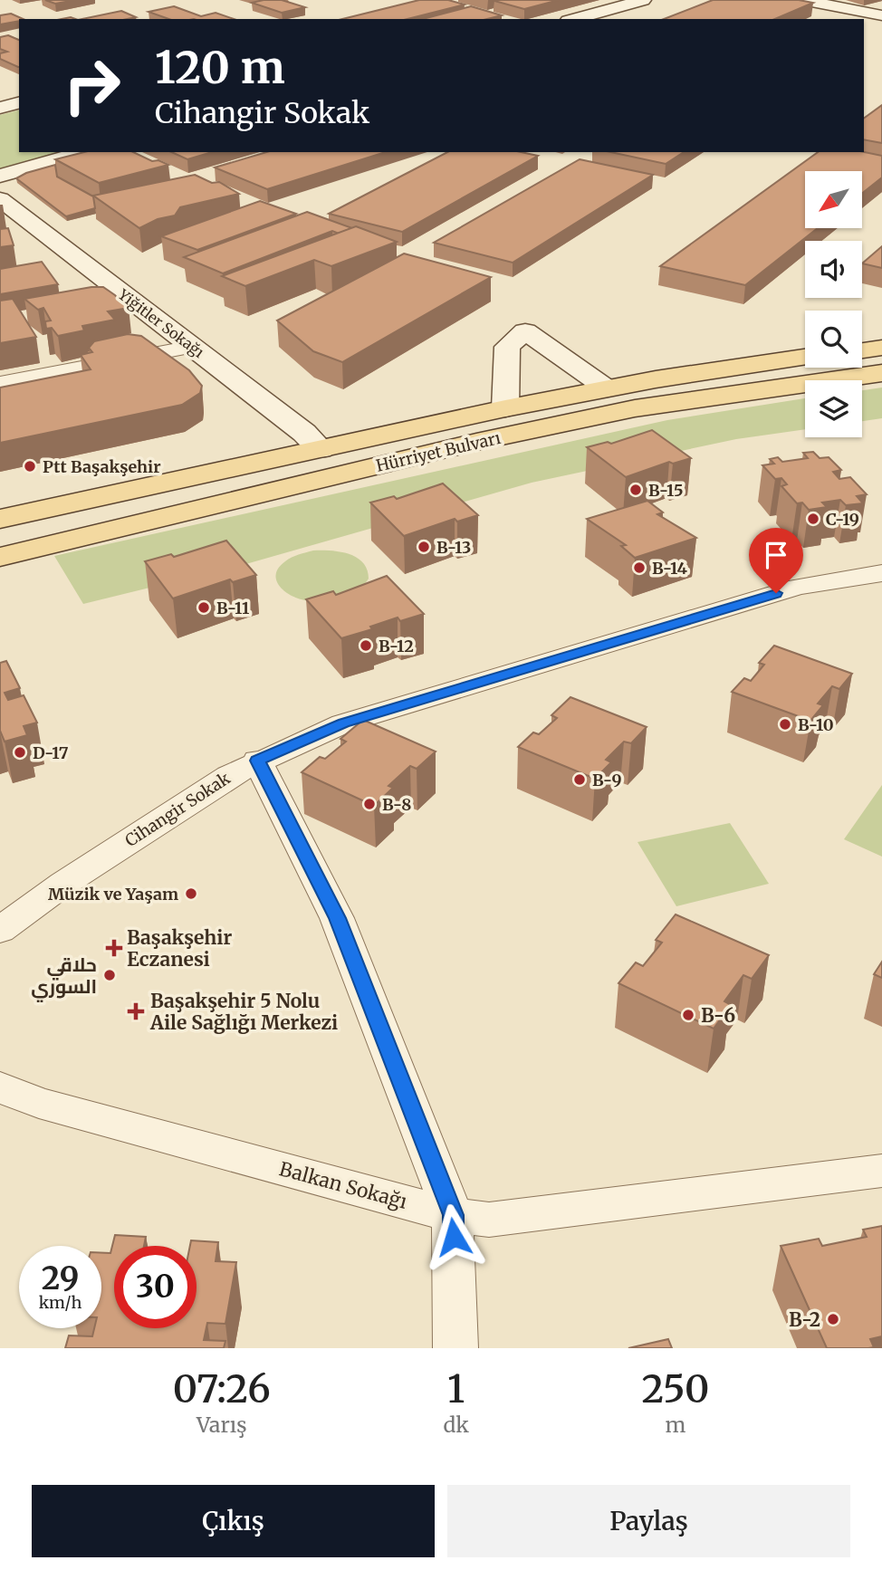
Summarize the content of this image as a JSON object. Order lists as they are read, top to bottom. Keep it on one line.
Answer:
{"streets":{"main road":["Hürriyet Bulvarı"],"street":["Yiğitler Sokağı","Cihangir Sokak","Balkan Sokağı"]},"crossings":[["Yiğitler Sokağı","Hürriyet Bulvarı"]],"places":{"other":["Ptt Başakşehir","B-15","C-19","B-13","B-14","B-11","B-12","B-10","D-17","B-9","B-8","Müzik ve Yaşam","حلاقي السوري","B-6","B-2"],"health":["Başakşehir Eczanesi","Başakşehir 5 Nolu Aile Sağlığı Merkezi"]},"north":"bottom left","page":{"turn":["120 m","Cihangir Sokak"],"speed":"29 km/h","limit":"30","eta":["07:26","Varış","1","dk","250","m"],"buttons":["Çıkış","Paylaş"]}}
